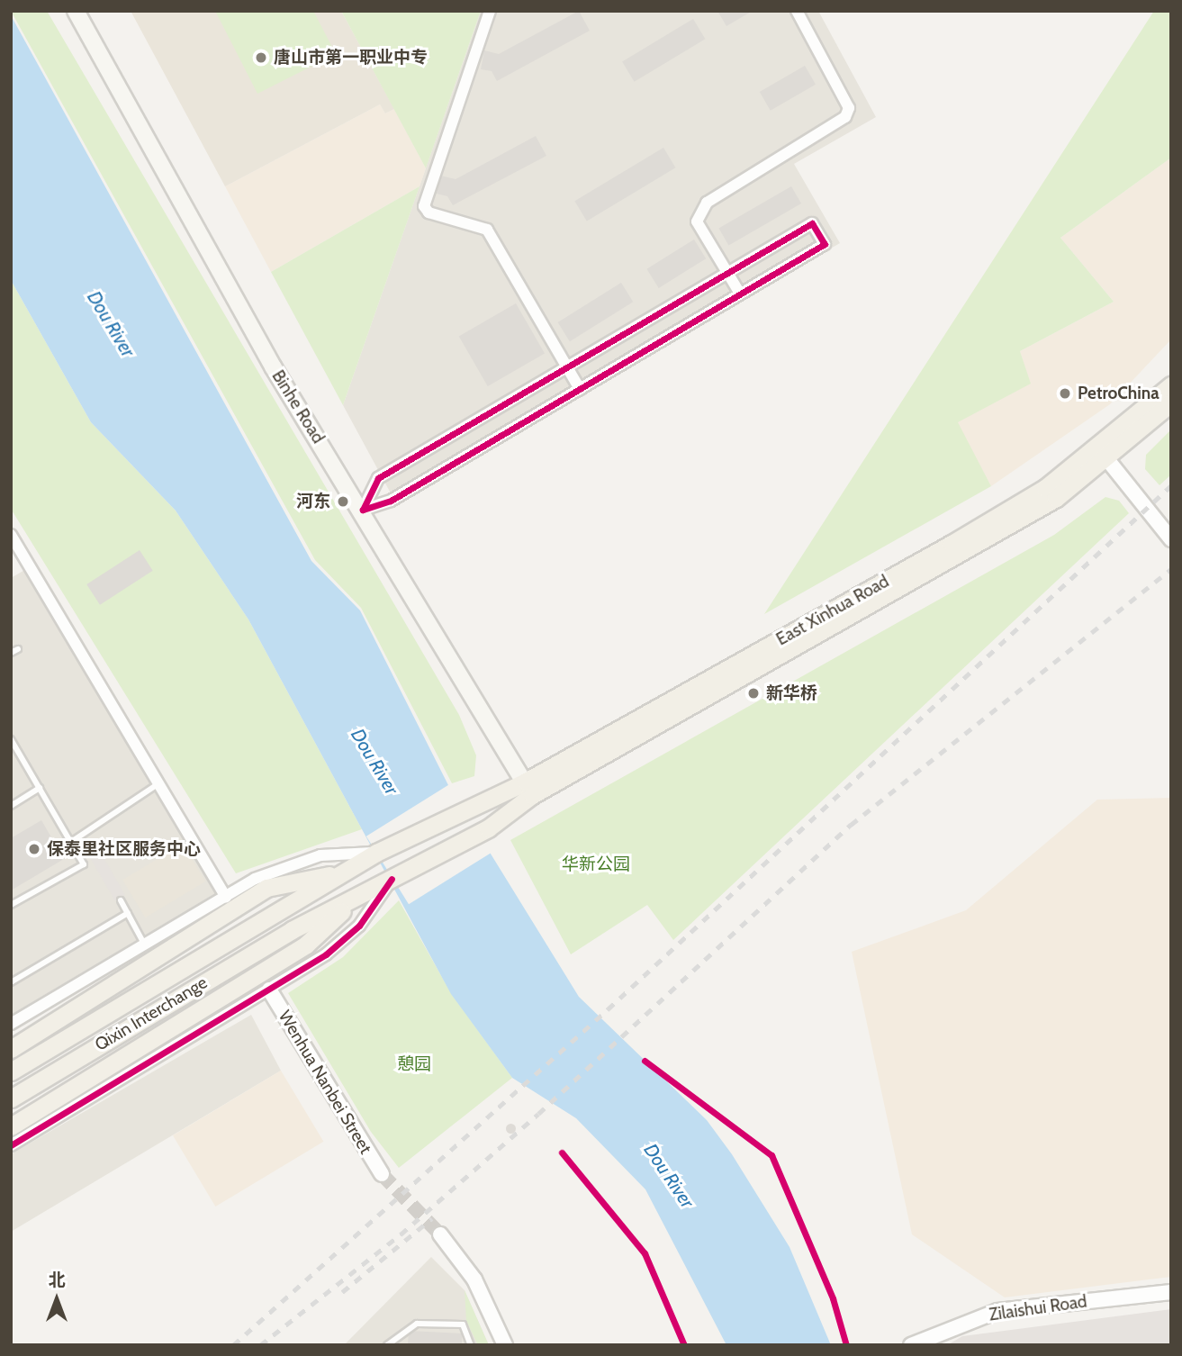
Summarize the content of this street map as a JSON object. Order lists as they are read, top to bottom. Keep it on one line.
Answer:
{"streets":{"main road":["Binhe Road","East Xinhua Road","Qixin Interchange"],"street":["Wenhua Nanbei Street","Zilaishui Road"]},"crossings":[["Binhe Road","East Xinhua Road"]],"water":["Dou River"],"parks":["华新公园","憩园"],"places":["唐山市第一职业中专","PetroChina","河东","新华桥","保泰里社区服务中心"],"north":"top"}
